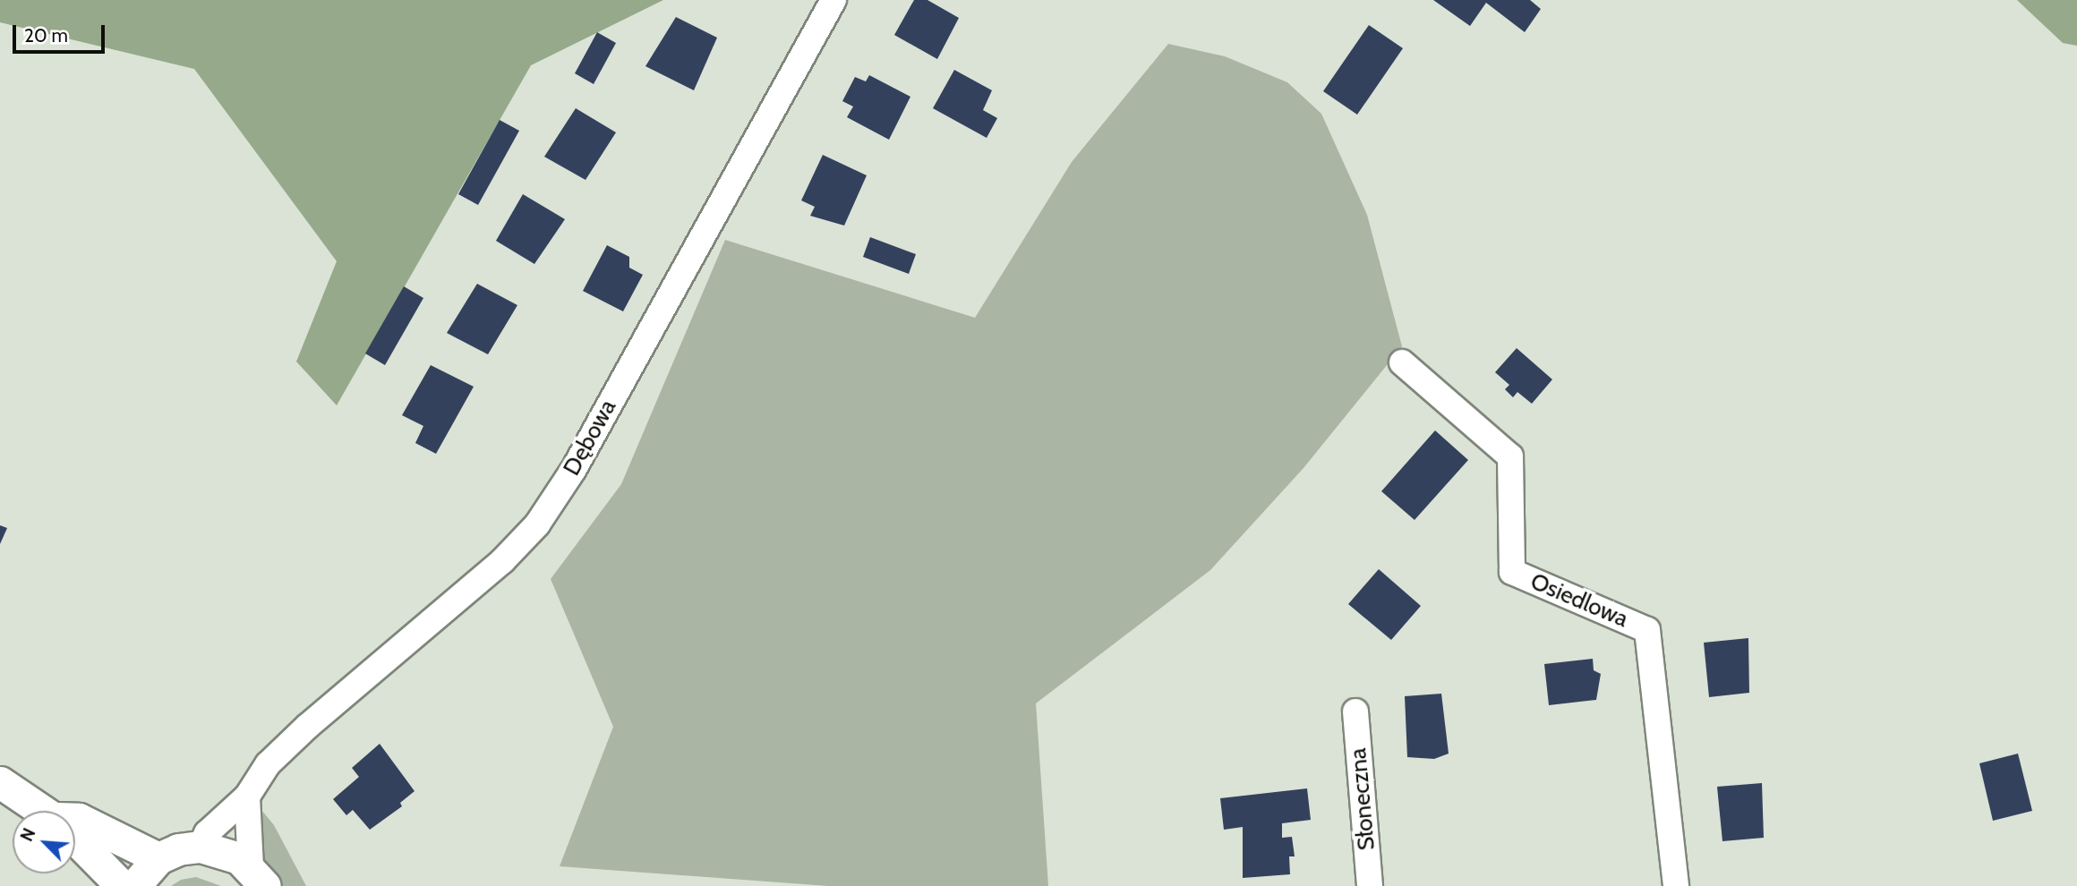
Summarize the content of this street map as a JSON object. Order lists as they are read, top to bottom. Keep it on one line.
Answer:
{"streets":{"street":["Dębowa","Osiedlowa","Słoneczna"]},"scale_bar":"20 m","north":"top left"}
